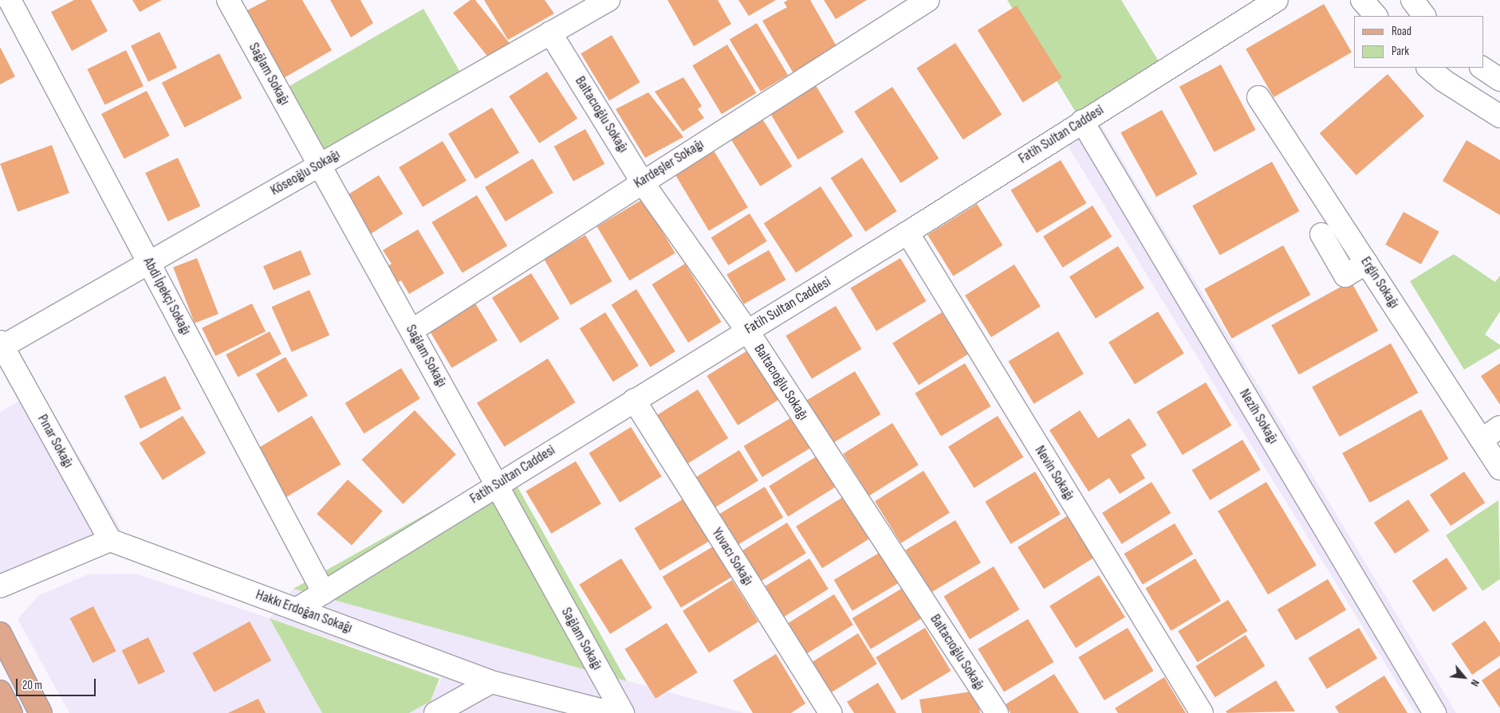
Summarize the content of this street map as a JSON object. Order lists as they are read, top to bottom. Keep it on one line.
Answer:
{"streets":{"street":["Sağlam Sokağı","Baltacıoğlu Sokağı","Fatih Sultan Caddesi","Kardeşler Sokağı","Köseoğlu Sokağı","Ergin Sokağı","Abdi İpekçi Sokağı","Nezih Sokağı","Pınar Sokağı","Nevin Sokağı","Yuvacı Sokağı","Hakkı Erdoğan Sokağı"]},"crossings":[["Sağlam Sokağı","Fatih Sultan Caddesi"],["Sağlam Sokağı","Kardeşler Sokağı"],["Sağlam Sokağı","Köseoğlu Sokağı"],["Baltacıoğlu Sokağı","Fatih Sultan Caddesi"],["Baltacıoğlu Sokağı","Kardeşler Sokağı"],["Baltacıoğlu Sokağı","Köseoğlu Sokağı"],["Fatih Sultan Caddesi","Abdi İpekçi Sokağı"],["Fatih Sultan Caddesi","Nezih Sokağı"],["Fatih Sultan Caddesi","Nevin Sokağı"],["Fatih Sultan Caddesi","Yuvacı Sokağı"],["Fatih Sultan Caddesi","Hakkı Erdoğan Sokağı"],["Köseoğlu Sokağı","Abdi İpekçi Sokağı"],["Köseoğlu Sokağı","Pınar Sokağı"],["Pınar Sokağı","Hakkı Erdoğan Sokağı"]],"legend":["Road","Park"],"scale_bar":"20 m","north":"bottom right"}
